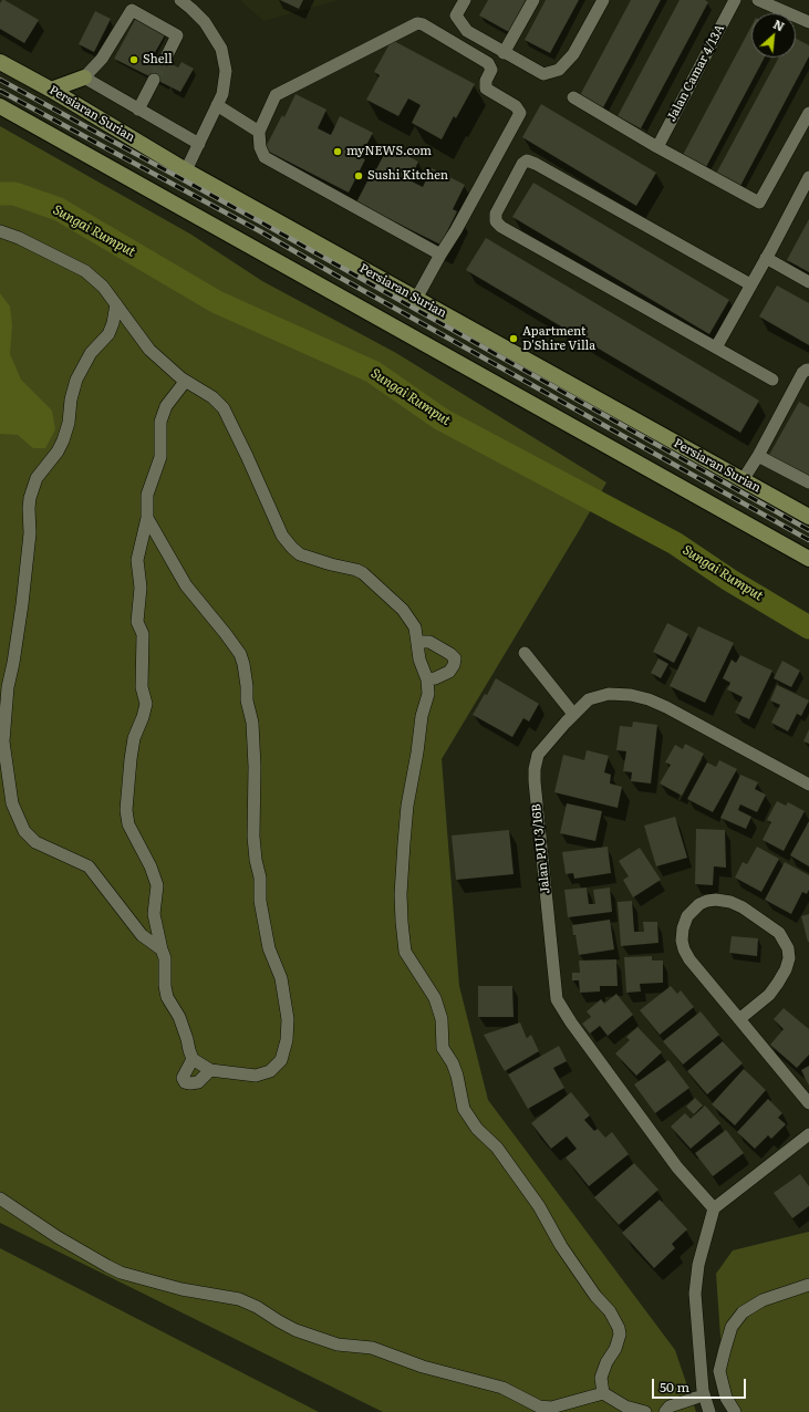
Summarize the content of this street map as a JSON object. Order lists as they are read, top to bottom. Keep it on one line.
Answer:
{"streets":{"main road":["Persiaran Surian"],"street":["Jalan Camar 4/13A","Jalan PJU 3/16B"]},"water":["Sungai Rumput"],"places":["Shell","myNEWS.com","Sushi Kitchen","Apartment D'Shire Villa"],"scale_bar":"50 m","north":"top right"}
